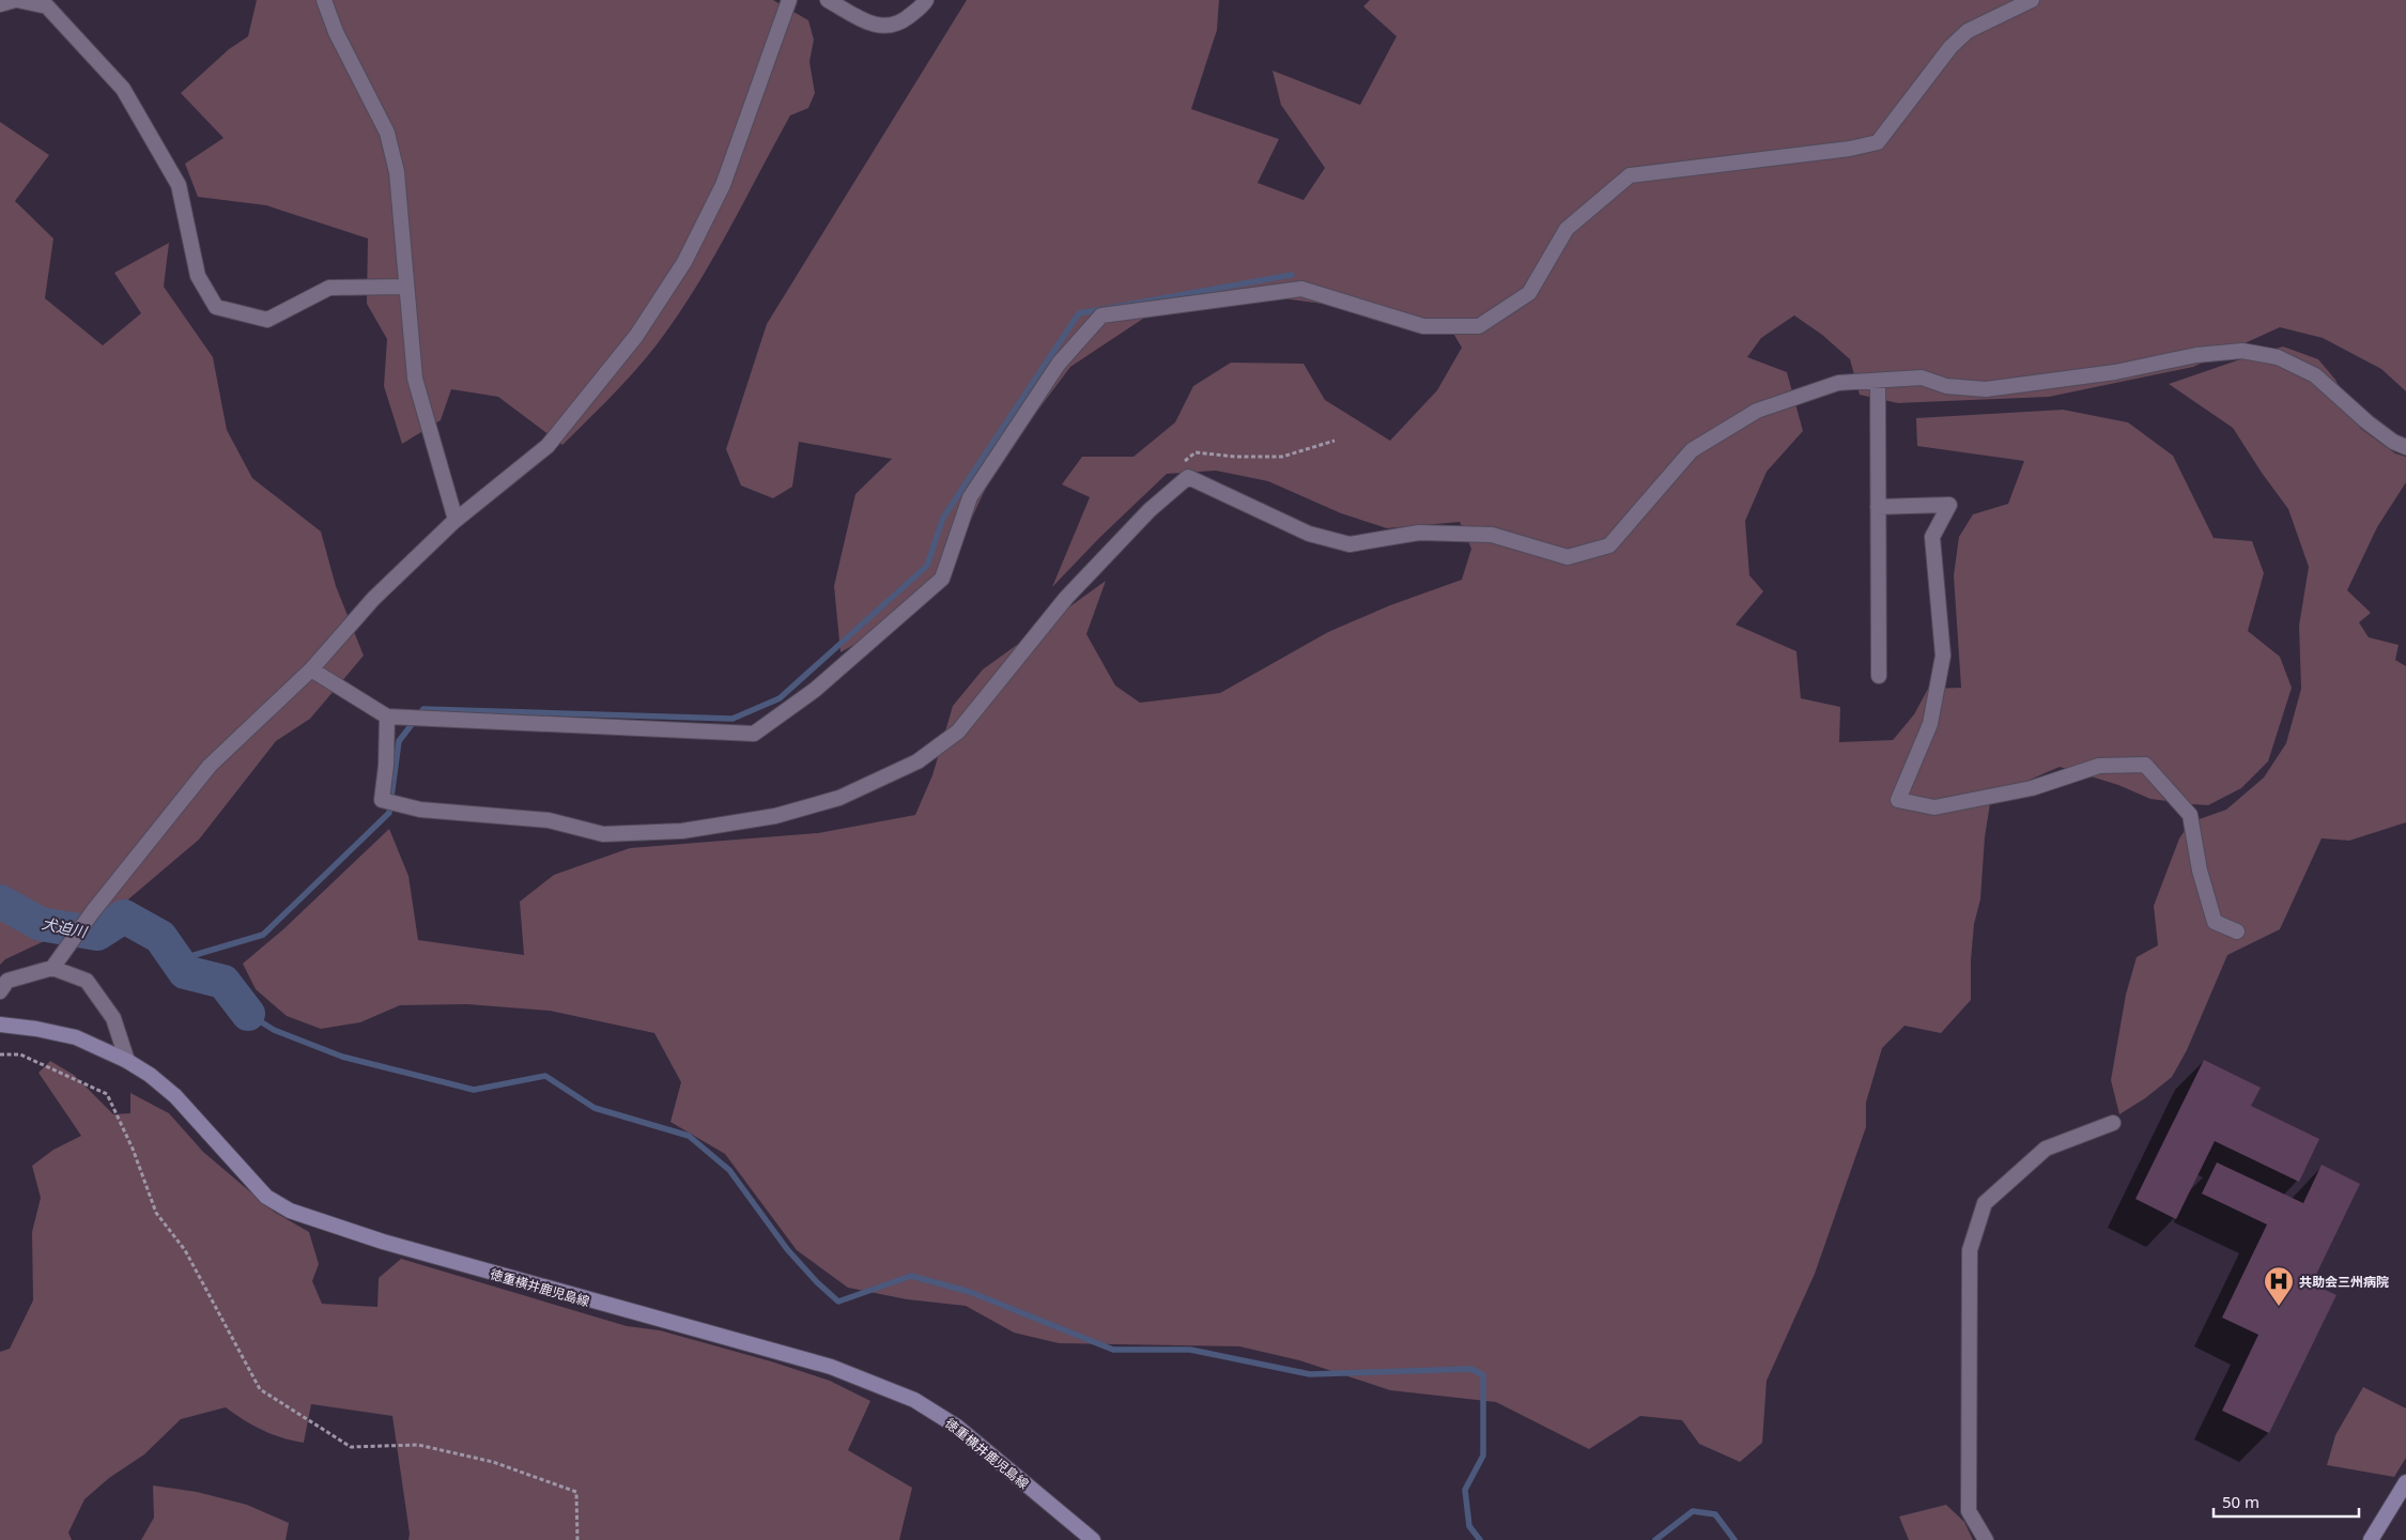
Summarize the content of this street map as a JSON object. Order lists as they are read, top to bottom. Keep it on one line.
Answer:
{"streets":{"main road":["徳重横井鹿児島線"]},"water":["犬迫川"],"places":{"hospital":["共助会三州病院"]},"scale_bar":"50 m"}
